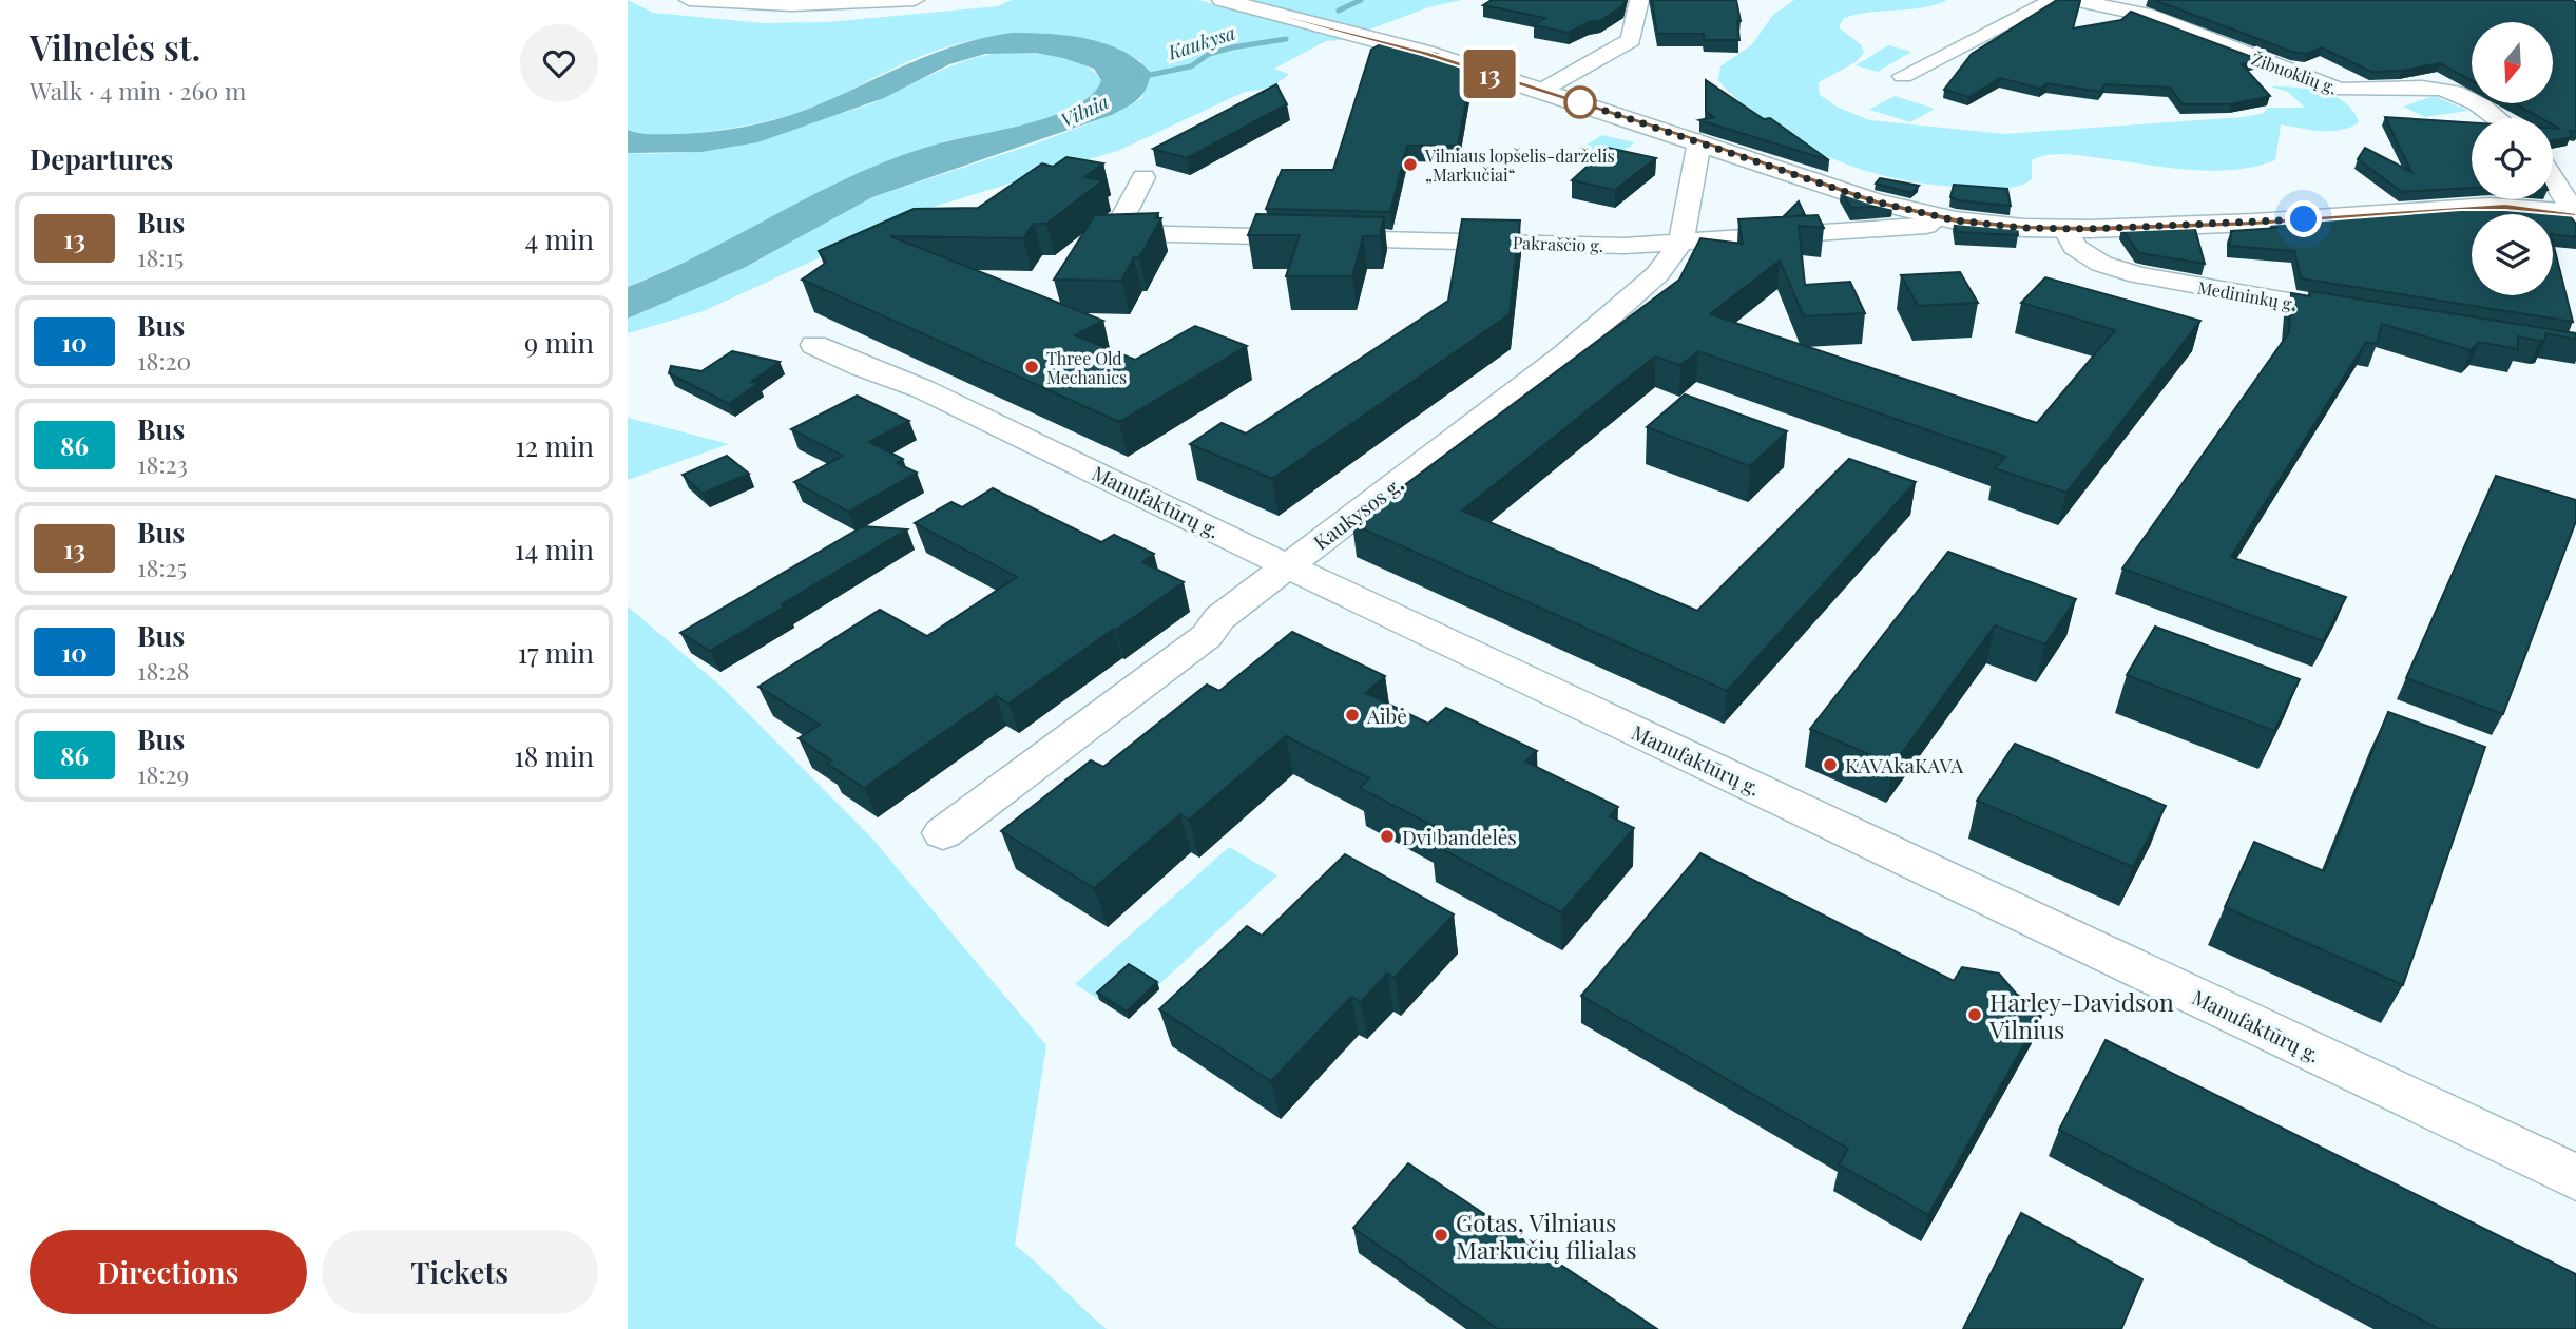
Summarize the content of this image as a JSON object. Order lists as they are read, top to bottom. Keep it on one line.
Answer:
{"streets":{"street":["Žibuoklių g.","Pakraščio g.","Medininkų g.","Manufaktūrų g.","Kaukysos g."]},"crossings":[["Pakraščio g.","Kaukysos g."],["Manufaktūrų g.","Kaukysos g."]],"water":["Kaukysa","Vilnia"],"places":["Vilniaus lopšelis-darželis „Markučiai“","Three Old Mechanics","Aibė","KAVAkaKAVA","Dvi bandelės","Harley-Davidson Vilnius","Gotas, Vilniaus Markučių filialas"],"lines":["bus line 13"],"north":"bottom","page":{"heading":[["Vilnelės st.","Walk · 4 min · 260 m"],"Departures"],"on_map":"13","list":[{"mark":"13","name":"Bus","note":"18:15","value":"4 min"},{"mark":"10","name":"Bus","note":"18:20","value":"9 min"},{"mark":"86","name":"Bus","note":"18:23","value":"12 min"},{"mark":"13","name":"Bus","note":"18:25","value":"14 min"},{"mark":"10","name":"Bus","note":"18:28","value":"17 min"},{"mark":"86","name":"Bus","note":"18:29","value":"18 min"}],"buttons":["Directions","Tickets"]}}
